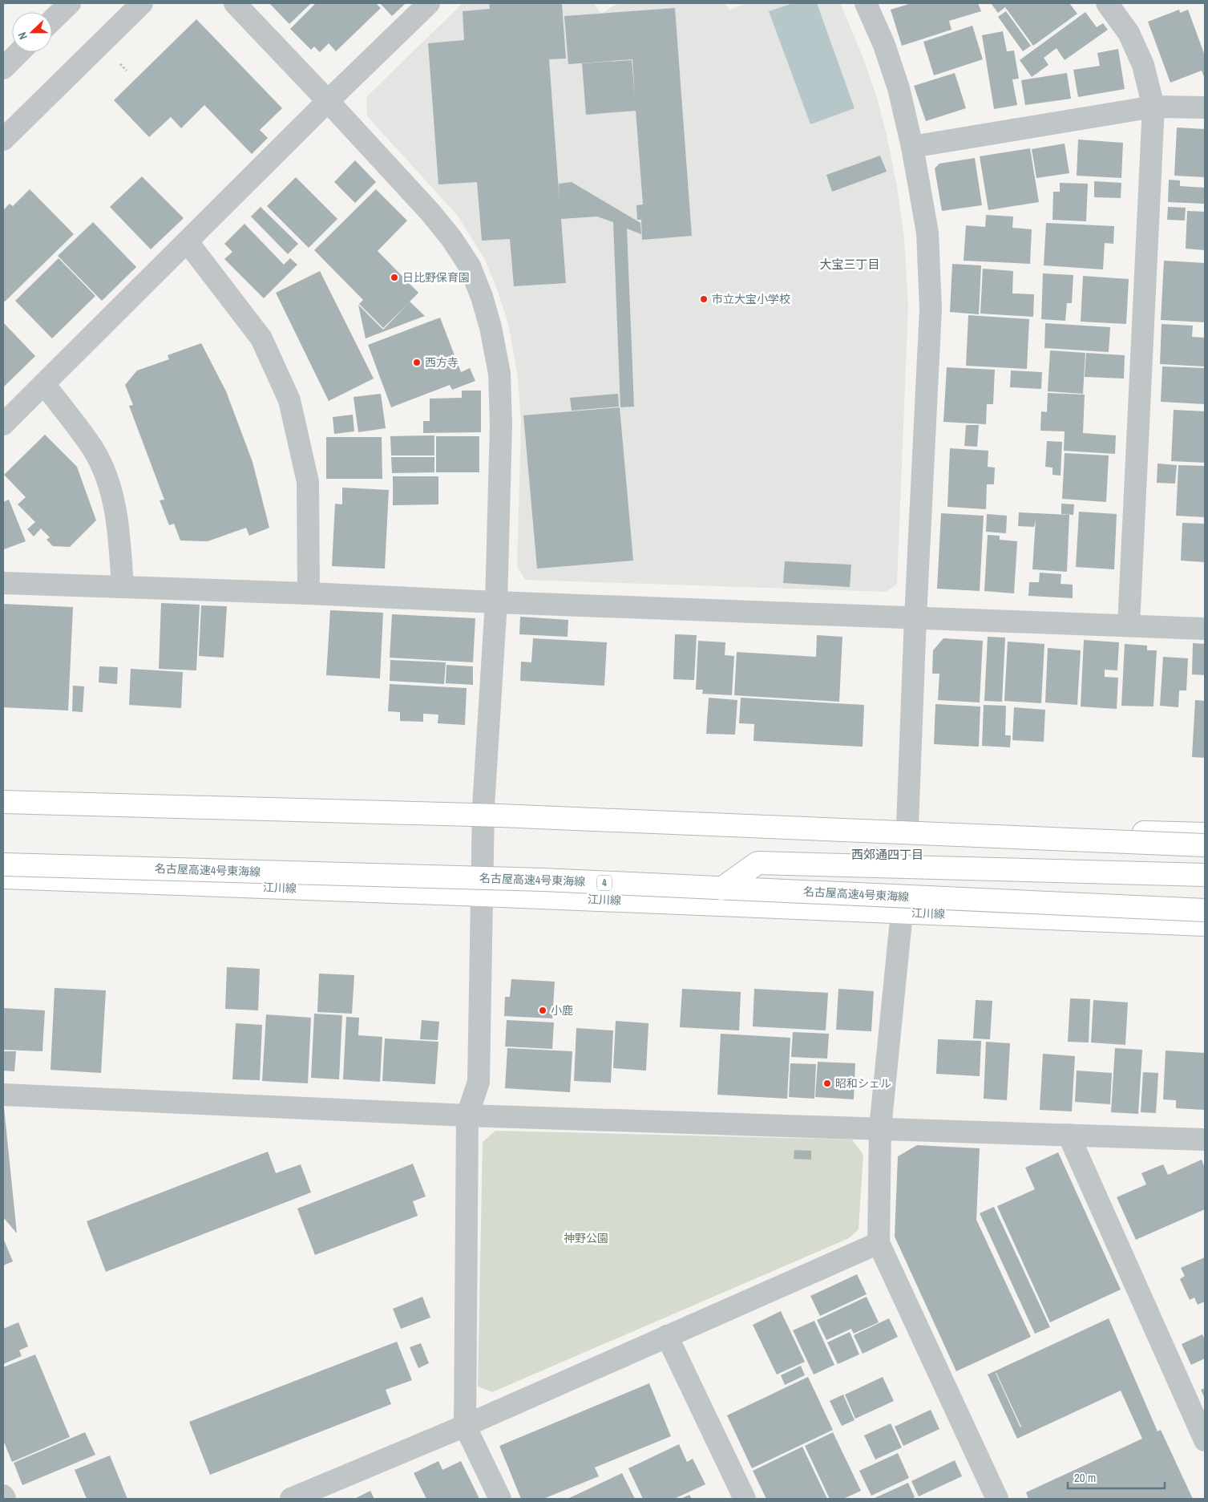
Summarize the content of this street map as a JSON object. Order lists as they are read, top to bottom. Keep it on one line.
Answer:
{"streets":{"main road":["名古屋高速4号東海線","4","江川線"]},"districts":["大宝三丁目","西郊通四丁目"],"parks":["神野公園"],"places":["日比野保育園","市立大宝小学校","西方寺","小鹿","昭和シェル"],"scale_bar":"20 m","north":"left"}
